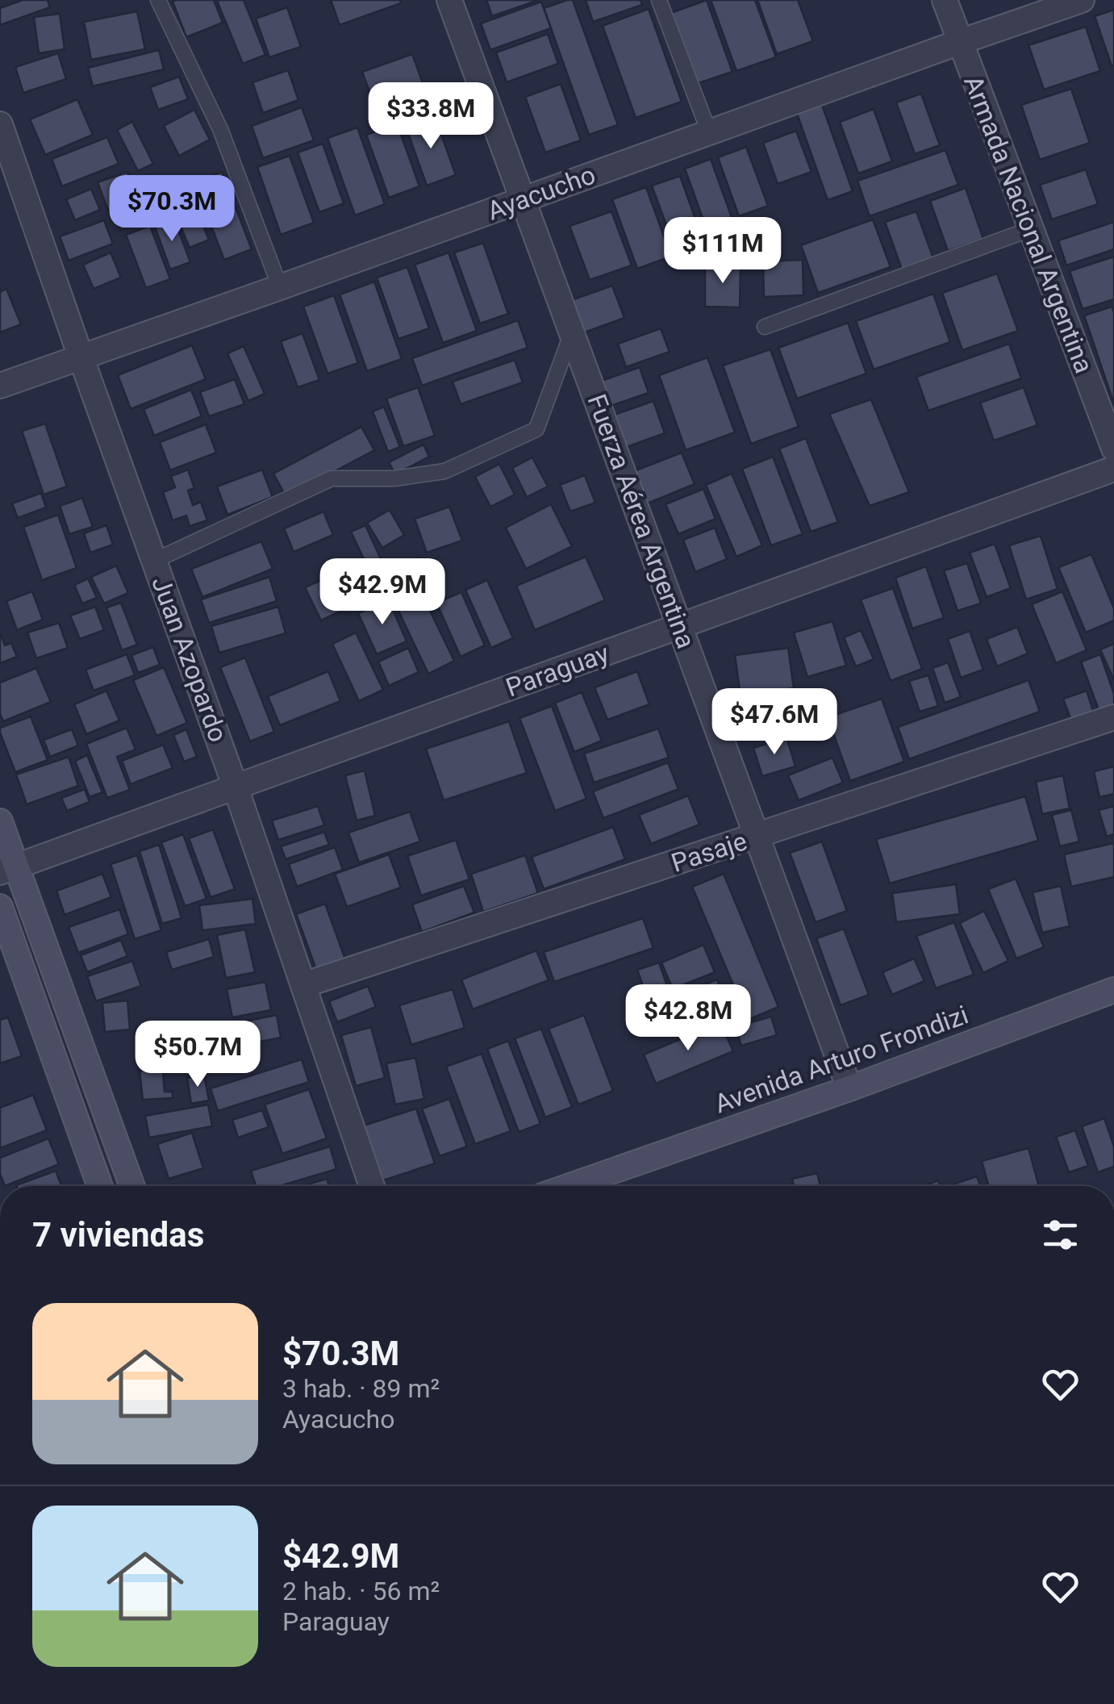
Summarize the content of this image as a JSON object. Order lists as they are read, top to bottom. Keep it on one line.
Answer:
{"streets":{"main road":["Avenida Arturo Frondizi"],"street":["Ayacucho","Armada Nacional Argentina","Fuerza Aérea Argentina","Juan Azopardo","Paraguay","Pasaje"]},"crossings":[["Ayacucho","Armada Nacional Argentina"],["Ayacucho","Fuerza Aérea Argentina"],["Ayacucho","Juan Azopardo"],["Fuerza Aérea Argentina","Paraguay"],["Fuerza Aérea Argentina","Pasaje"],["Fuerza Aérea Argentina","Avenida Arturo Frondizi"],["Juan Azopardo","Paraguay"],["Juan Azopardo","Pasaje"]],"page":{"price":["$33.8M","$70.3M","$111M","$42.9M","$47.6M","$42.8M","$50.7M"],"heading":"7 viviendas","list":[{"name":"$70.3M","note":"3 hab. · 89 m² · Ayacucho"},{"name":"$42.9M","note":"2 hab. · 56 m² · Paraguay"}]}}
